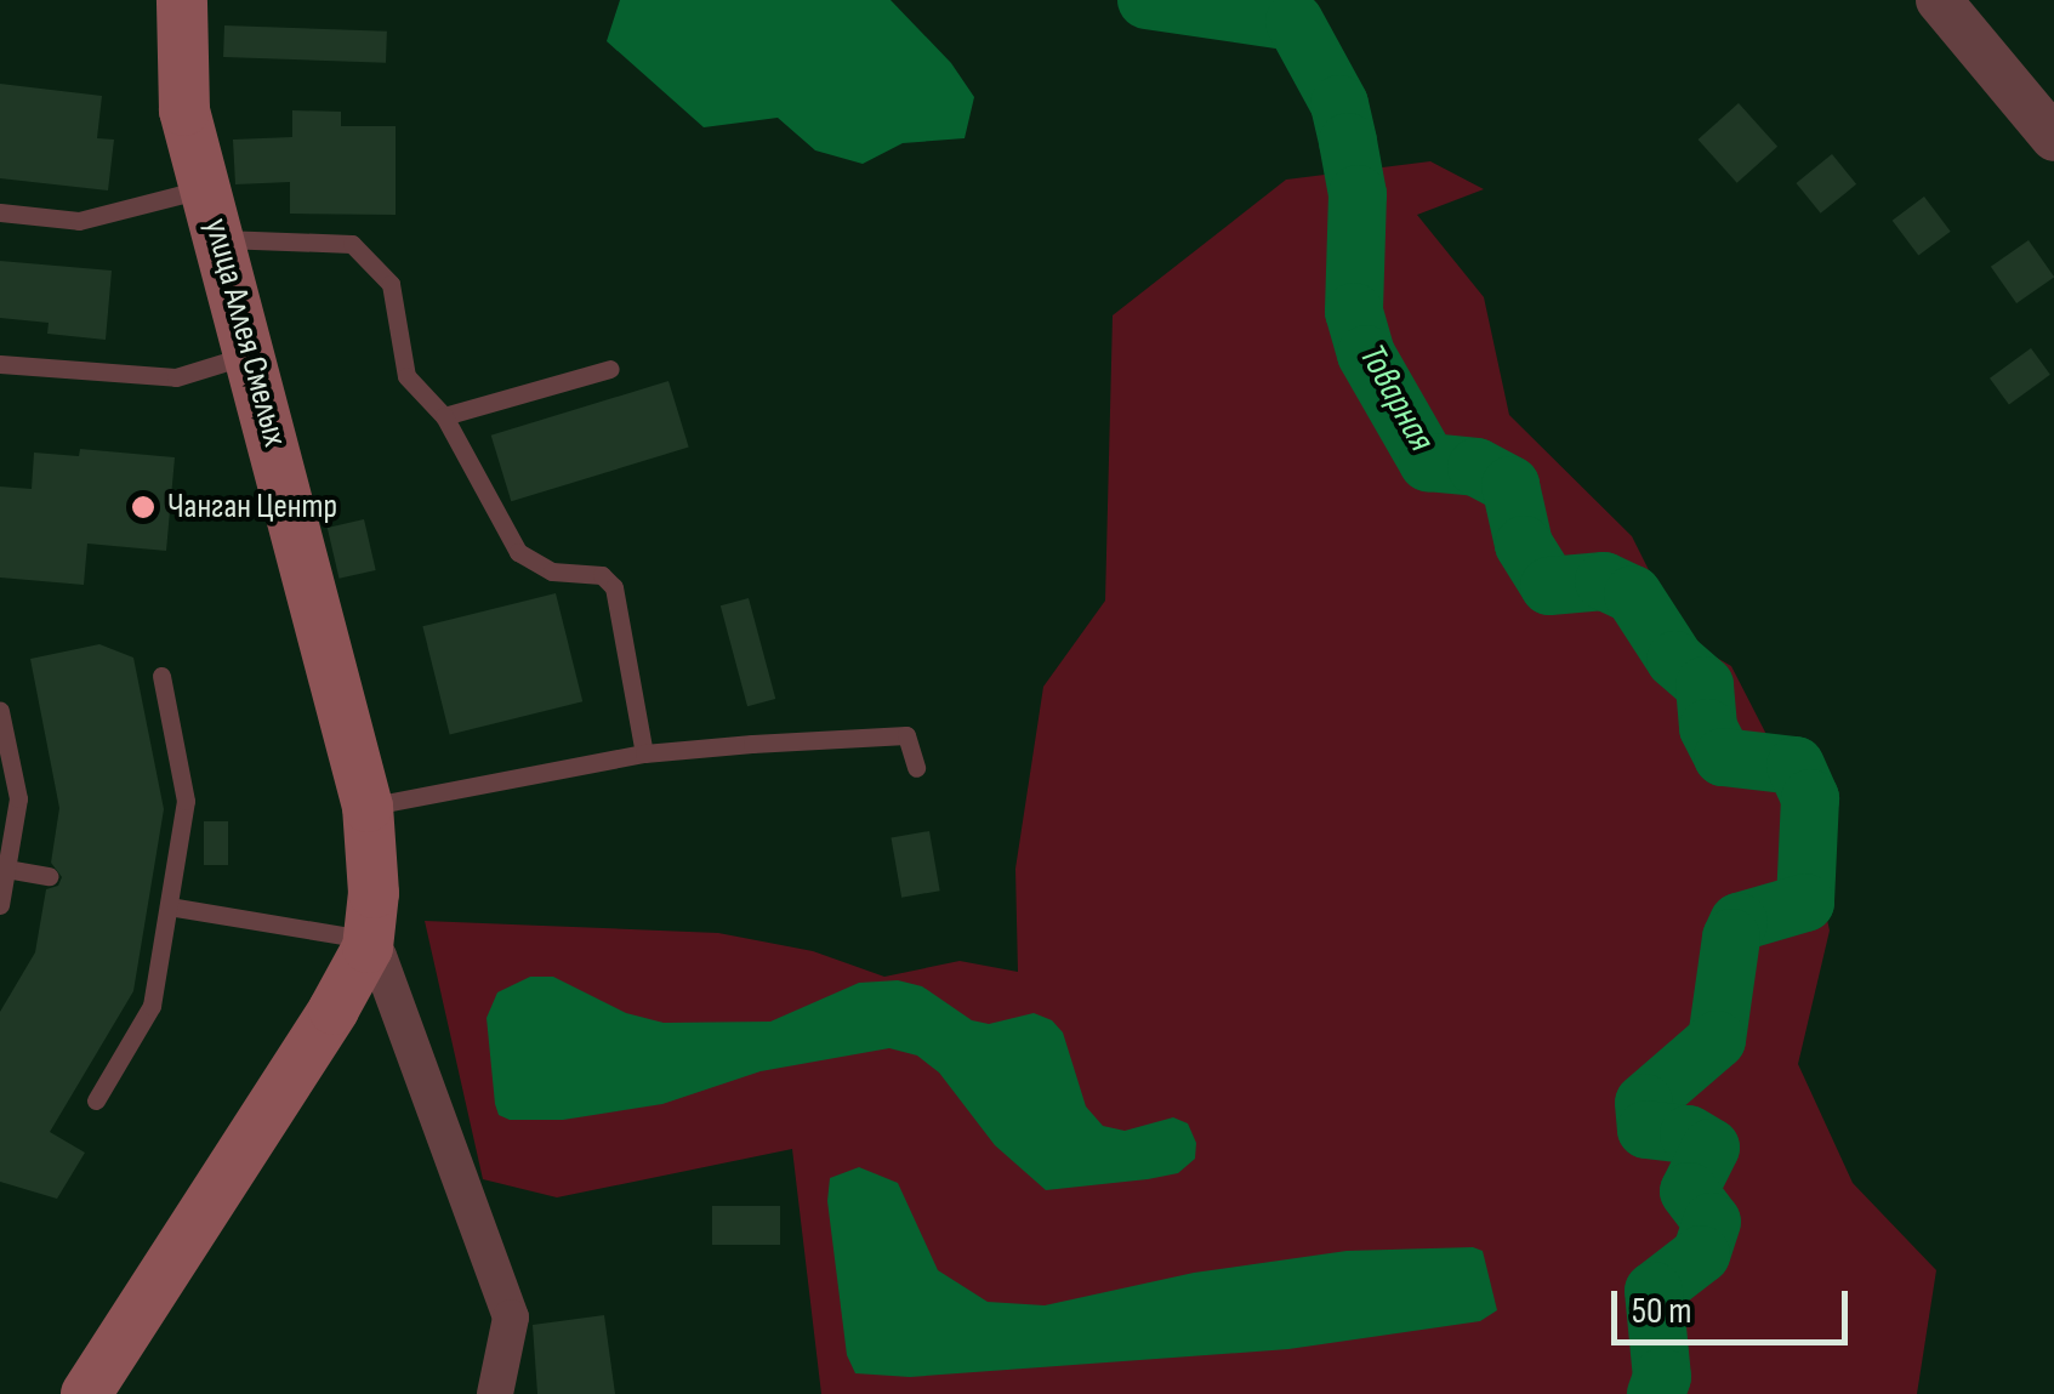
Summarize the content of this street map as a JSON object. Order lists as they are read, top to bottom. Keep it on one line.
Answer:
{"streets":{"main road":["улица Аллея Смелых"]},"water":["Товарная"],"places":["Чанган Центр"],"scale_bar":"50 m"}
